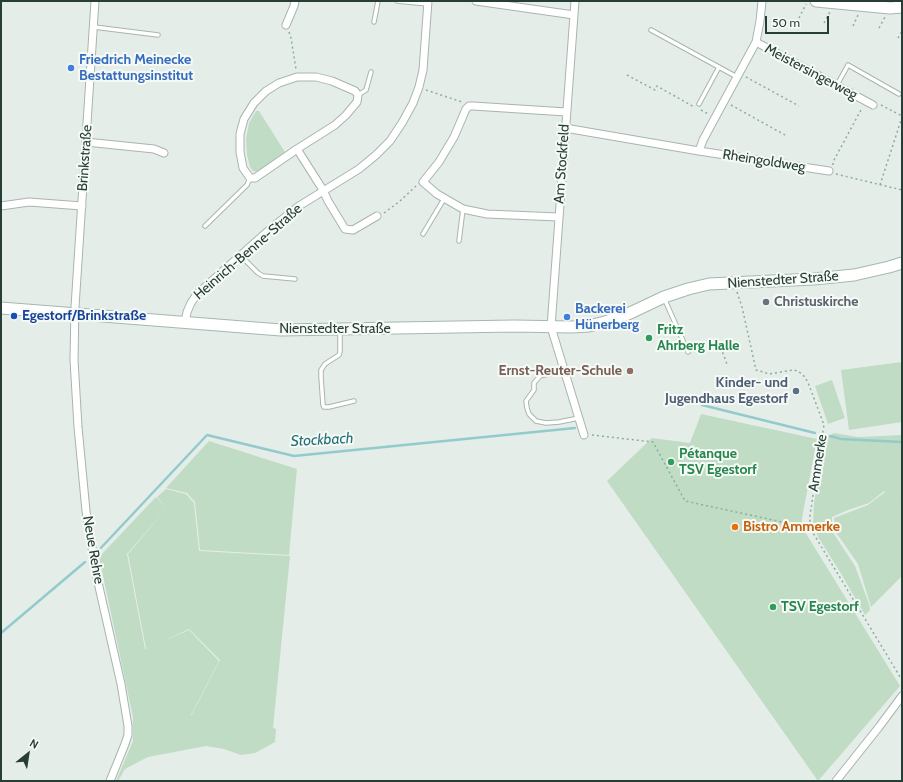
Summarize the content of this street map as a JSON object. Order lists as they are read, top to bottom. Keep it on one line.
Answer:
{"streets":{"main road":["Nienstedter Straße"],"street":["Meistersingerweg","Brinkstraße","Rheingoldweg","Am Stockfeld","Heinrich-Benne-Straße","Neue Rehre"],"path":["Ammerke"]},"crossings":[["Meistersingerweg","Rheingoldweg"],["Brinkstraße","Nienstedter Straße"],["Brinkstraße","Neue Rehre"],["Rheingoldweg","Am Stockfeld"],["Am Stockfeld","Nienstedter Straße"],["Heinrich-Benne-Straße","Nienstedter Straße"],["Nienstedter Straße","Ammerke"],["Nienstedter Straße","Neue Rehre"]],"water":["Stockbach"],"places":["Friedrich Meinecke Bestattungsinstitut","Christuskirche","Egestorf/Brinkstraße","Backerei Hünerberg","Fritz Ahrberg Halle","Ernst-Reuter-Schule","Kinder- und Jugendhaus Egestorf","Pétanque TSV Egestorf","Bistro Ammerke","TSV Egestorf"],"scale_bar":"50 m","north":"top right"}
